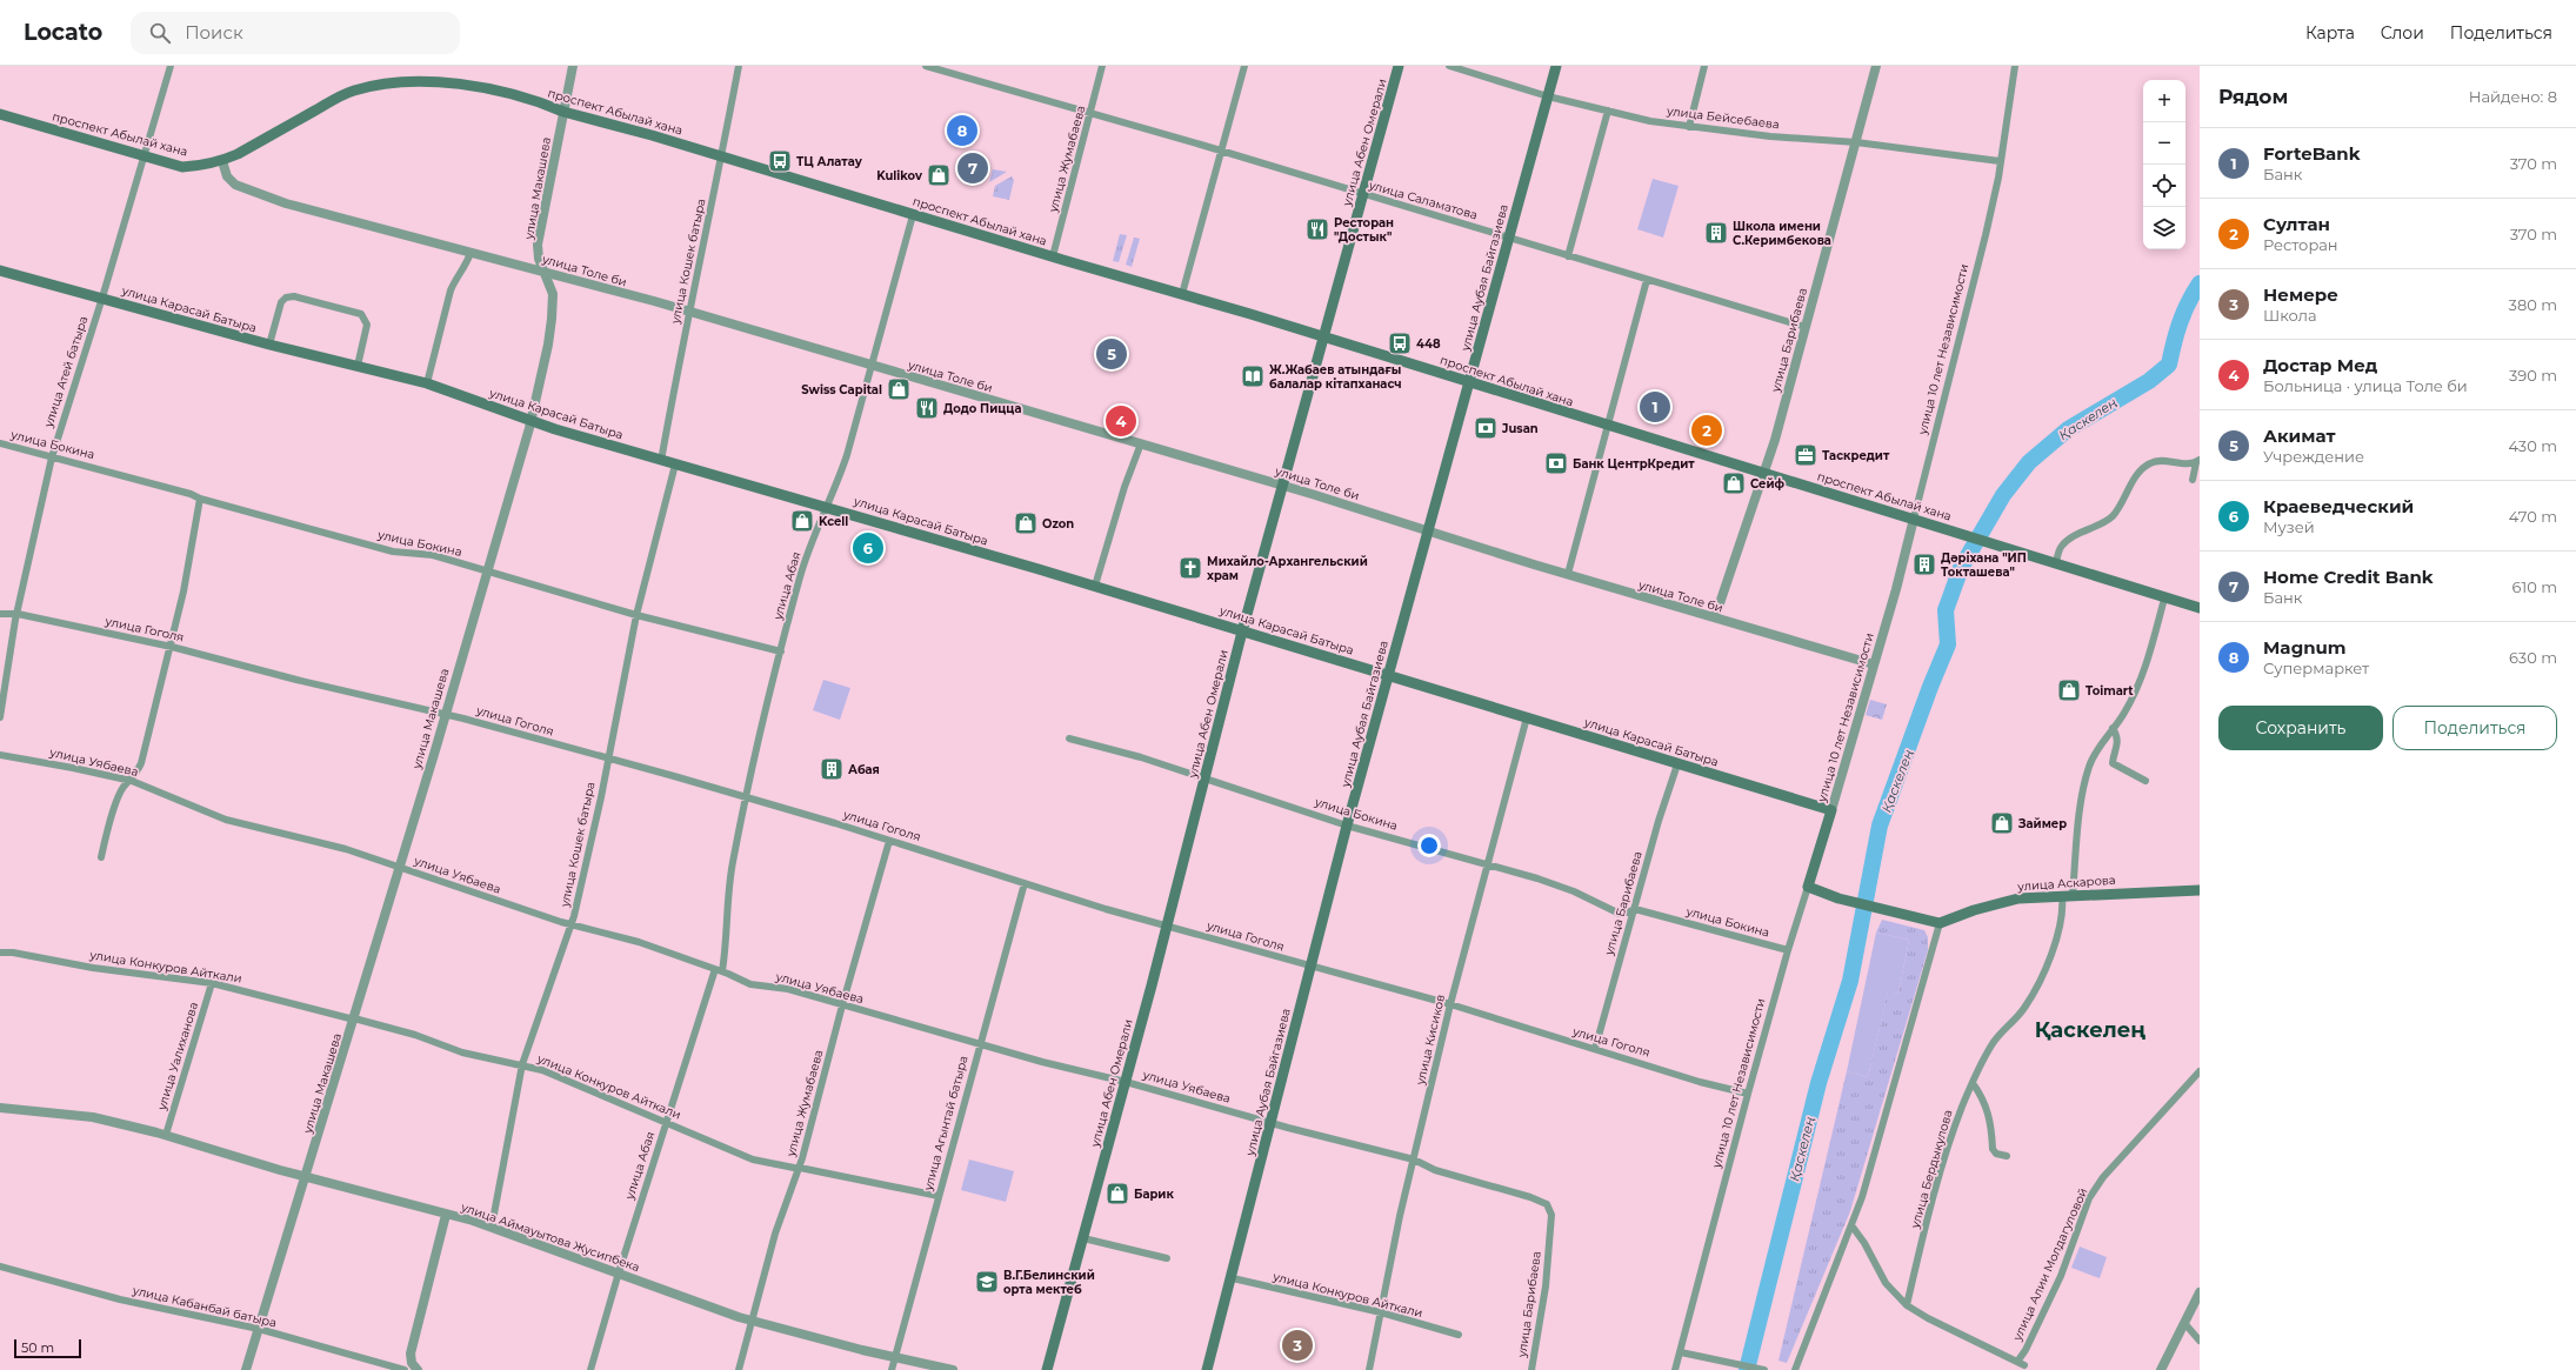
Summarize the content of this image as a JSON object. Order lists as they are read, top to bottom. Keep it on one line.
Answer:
{"streets":{"main road":["проспект Абылай хана","улица Абен Омерали","улица Аубая Байгазиева","улица Карасай Батыра","улица 10 лет Независимости","улица Аскарова"],"street":["улица Бейсебаева","улица Жумабаева","улица Макашева","улица Саламатова","улица Кошек батыра","улица Толе би","улица Барибаева","улица Атей батыра","улица Бокина","улица Абая","улица Гоголя","улица Уябаева","улица Конкуров Айткали","улица Кисиков","улица Уалиханова","улица Агынтай батыра","улица Бердыкулова","улица Аймауытова Жусипбека","улица Алии Молдагуловой","улица Кабанбай батыра"]},"crossings":[["проспект Абылай хана","улица Абен Омерали"],["проспект Абылай хана","улица Жумабаева"],["проспект Абылай хана","улица Макашева"],["проспект Абылай хана","улица Кошек батыра"],["проспект Абылай хана","улица Толе би"],["проспект Абылай хана","улица Аубая Байгазиева"],["проспект Абылай хана","улица Барибаева"],["проспект Абылай хана","улица 10 лет Независимости"],["проспект Абылай хана","улица Атей батыра"],["проспект Абылай хана","улица Абая"],["улица Бейсебаева","улица Аубая Байгазиева"],["улица Бейсебаева","улица Барибаева"],["улица Бейсебаева","улица 10 лет Независимости"],["улица Абен Омерали","улица Саламатова"],["улица Абен Омерали","улица Толе би"],["улица Абен Омерали","улица Карасай Батыра"],["улица Абен Омерали","улица Бокина"],["улица Абен Омерали","улица Гоголя"],["улица Абен Омерали","улица Уябаева"],["улица Жумабаева","улица Саламатова"],["улица Жумабаева","улица Гоголя"],["улица Жумабаева","улица Уябаева"],["улица Жумабаева","улица Конкуров Айткали"],["улица Жумабаева","улица Аймауытова Жусипбека"],["улица Макашева","улица Толе би"],["улица Макашева","улица Карасай Батыра"],["улица Макашева","улица Бокина"],["улица Макашева","улица Гоголя"],["улица Макашева","улица Уябаева"],["улица Макашева","улица Конкуров Айткали"],["улица Макашева","улица Аймауытова Жусипбека"],["улица Макашева","улица Кабанбай батыра"],["улица Саламатова","улица Аубая Байгазиева"],["улица Саламатова","улица Барибаева"],["улица Кошек батыра","улица Толе би"],["улица Кошек батыра","улица Карасай Батыра"],["улица Кошек батыра","улица Бокина"],["улица Кошек батыра","улица Гоголя"],["улица Кошек батыра","улица Уябаева"],["улица Кошек батыра","улица Конкуров Айткали"],["улица Кошек батыра","улица Аймауытова Жусипбека"],["улица Толе би","улица Аубая Байгазиева"],["улица Толе би","улица Барибаева"],["улица Толе би","улица 10 лет Независимости"],["улица Толе би","улица Абая"],["улица Аубая Байгазиева","улица Карасай Батыра"],["улица Аубая Байгазиева","улица Бокина"],["улица Аубая Байгазиева","улица Гоголя"],["улица Аубая Байгазиева","улица Уябаева"],["улица Аубая Байгазиева","улица Конкуров Айткали"],["улица Карасай Батыра","улица Барибаева"],["улица Карасай Батыра","улица 10 лет Независимости"],["улица Карасай Батыра","улица Атей батыра"],["улица Карасай Батыра","улица Абая"],["улица Карасай Батыра","улица Кисиков"],["улица Барибаева","улица Бокина"],["улица Барибаева","улица Гоголя"],["улица Барибаева","улица Уябаева"],["улица 10 лет Независимости","улица Бокина"],["улица 10 лет Независимости","улица Гоголя"],["улица Атей батыра","улица Бокина"],["улица Атей батыра","улица Гоголя"],["улица Бокина","улица Абая"],["улица Бокина","улица Кисиков"],["улица Абая","улица Гоголя"],["улица Абая","улица Уябаева"],["улица Абая","улица Конкуров Айткали"],["улица Абая","улица Аймауытова Жусипбека"],["улица Гоголя","улица Кисиков"],["улица Гоголя","улица Агынтай батыра"],["улица Уябаева","улица Кисиков"],["улица Уябаева","улица Агынтай батыра"],["улица Аскарова","улица Бердыкулова"],["улица Конкуров Айткали","улица Кисиков"],["улица Конкуров Айткали","улица Уалиханова"],["улица Конкуров Айткали","улица Агынтай батыра"],["улица Уалиханова","улица Аймауытова Жусипбека"],["улица Агынтай батыра","улица Аймауытова Жусипбека"]],"districts":["Қаскелең"],"water":["Қаскелең"],"places":{"bus stop":["ТЦ Алатау","448"],"shop":["Kulikov","Swiss Capital","Сейф","Kcell","Ozon","Toimart","Займер","Барик"],"restaurant":["Ресторан \"Достык\"","Додо Пицца"],"building":["Школа имени С.Керимбекова","Дәріхана \"ИП Токташева\"","Абая"],"library":["Ж.Жабаев атындағы балалар кітапханасч"],"bank":["Jusan","Банк ЦентрКредит"],"office":["Таскредит"],"church":["Михайло-Архангельский храм"],"school or university":["В.Г.Белинский орта мектеб"]},"scale_bar":"50 m","page":{"header":"Locato","search":"Поиск","nav":["Карта","Слои","Поделиться"],"heading":["Рядом","Найдено: 8"],"map_buttons":["+","−"],"pins":["8","7","5","1","4","2","6","3"],"list":[{"mark":"1","name":"ForteBank","note":"Банк","value":"370 m"},{"mark":"2","name":"Султан","note":"Ресторан","value":"370 m"},{"mark":"3","name":"Немере","note":"Школа","value":"380 m"},{"mark":"4","name":"Достар Мед","note":"Больница · улица Толе би","value":"390 m"},{"mark":"5","name":"Акимат","note":"Учреждение","value":"430 m"},{"mark":"6","name":"Краеведческий","note":"Музей","value":"470 m"},{"mark":"7","name":"Home Credit Bank","note":"Банк","value":"610 m"},{"mark":"8","name":"Magnum","note":"Супермаркет","value":"630 m"}],"buttons":["Сохранить","Поделиться"],"scale":"50 m"}}
